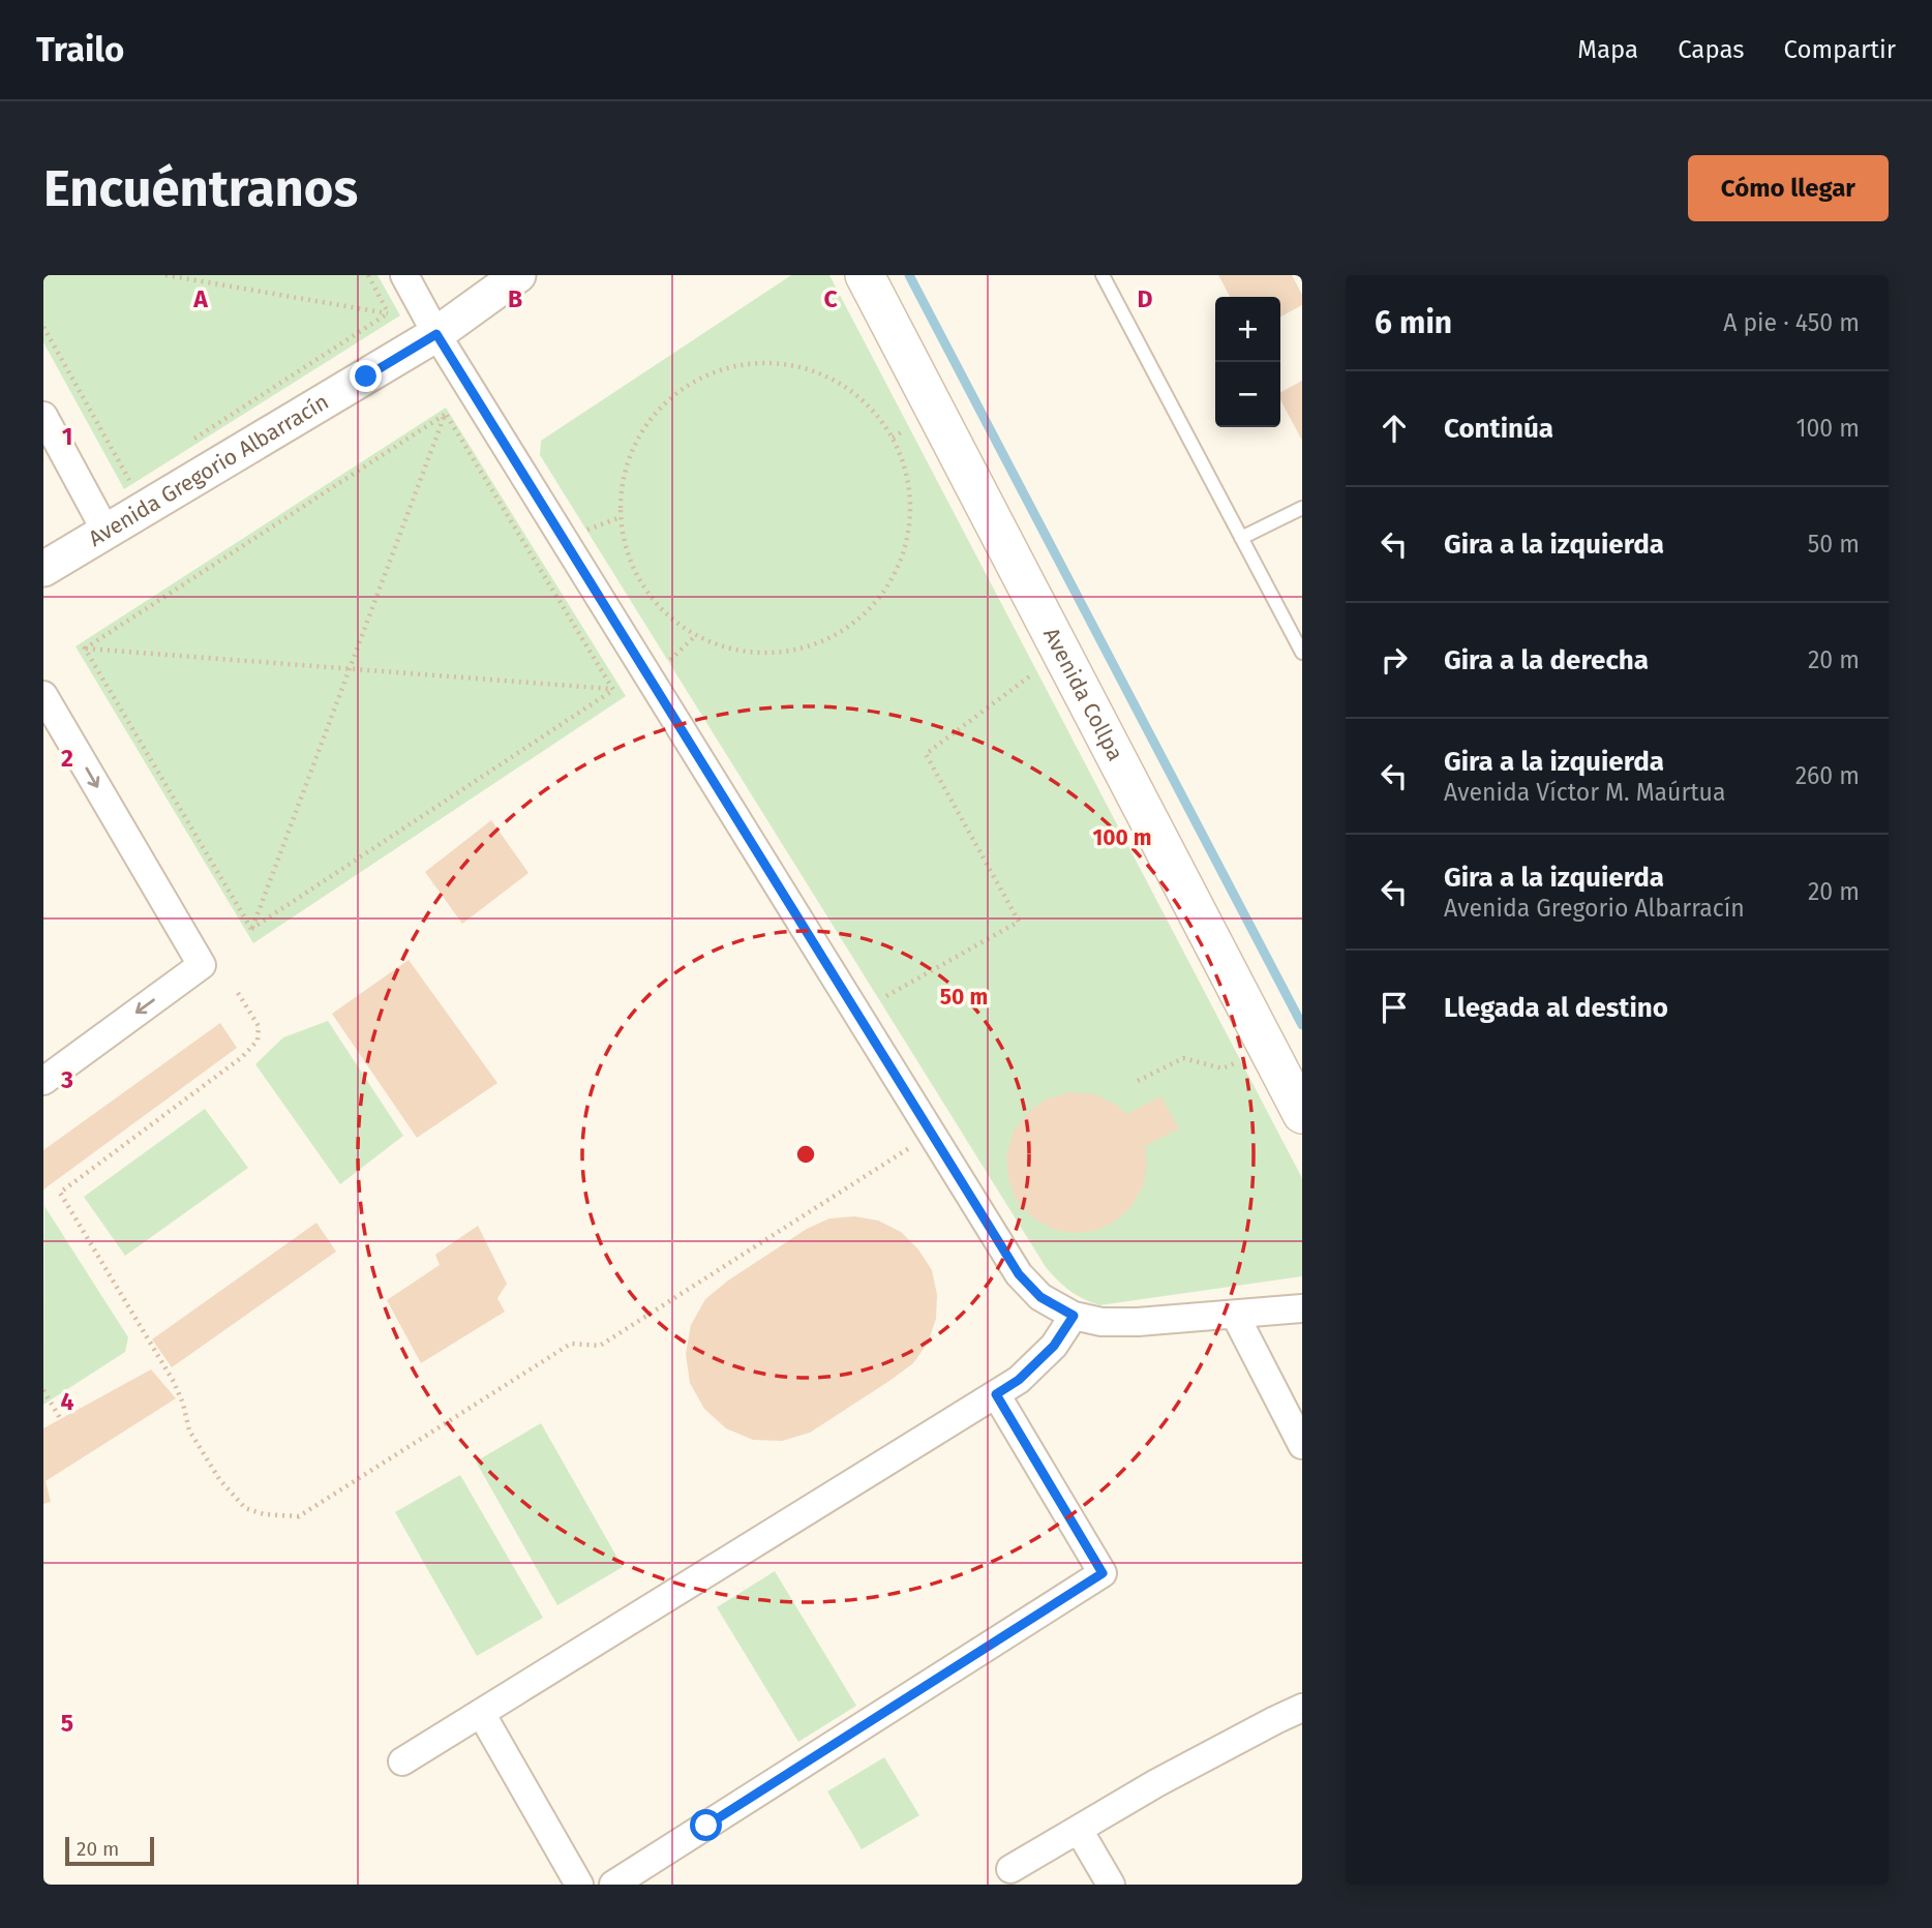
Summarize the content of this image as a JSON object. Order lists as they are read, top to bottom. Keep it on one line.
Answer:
{"streets":{"main road":["Avenida Collpa"],"street":["Avenida Gregorio Albarracín"]},"scale_bar":"20 m","page":{"header":"Trailo","nav":["Mapa","Capas","Compartir"],"buttons":"Cómo llegar","title":"Encuéntranos","heading":["6 min","A pie · 450 m"],"map_buttons":["+","−"],"list":[["Continúa","100 m"],["Gira a la izquierda","50 m"],["Gira a la derecha","20 m"],["Gira a la izquierda","Avenida Víctor M. Maúrtua","260 m"],["Gira a la izquierda","Avenida Gregorio Albarracín","20 m"],"Llegada al destino"],"scale":"20 m"},"grid":{"columns":["A","B","C","D"],"rows":["1","2","3","4","5"]},"rings":["100 m","50 m"]}
